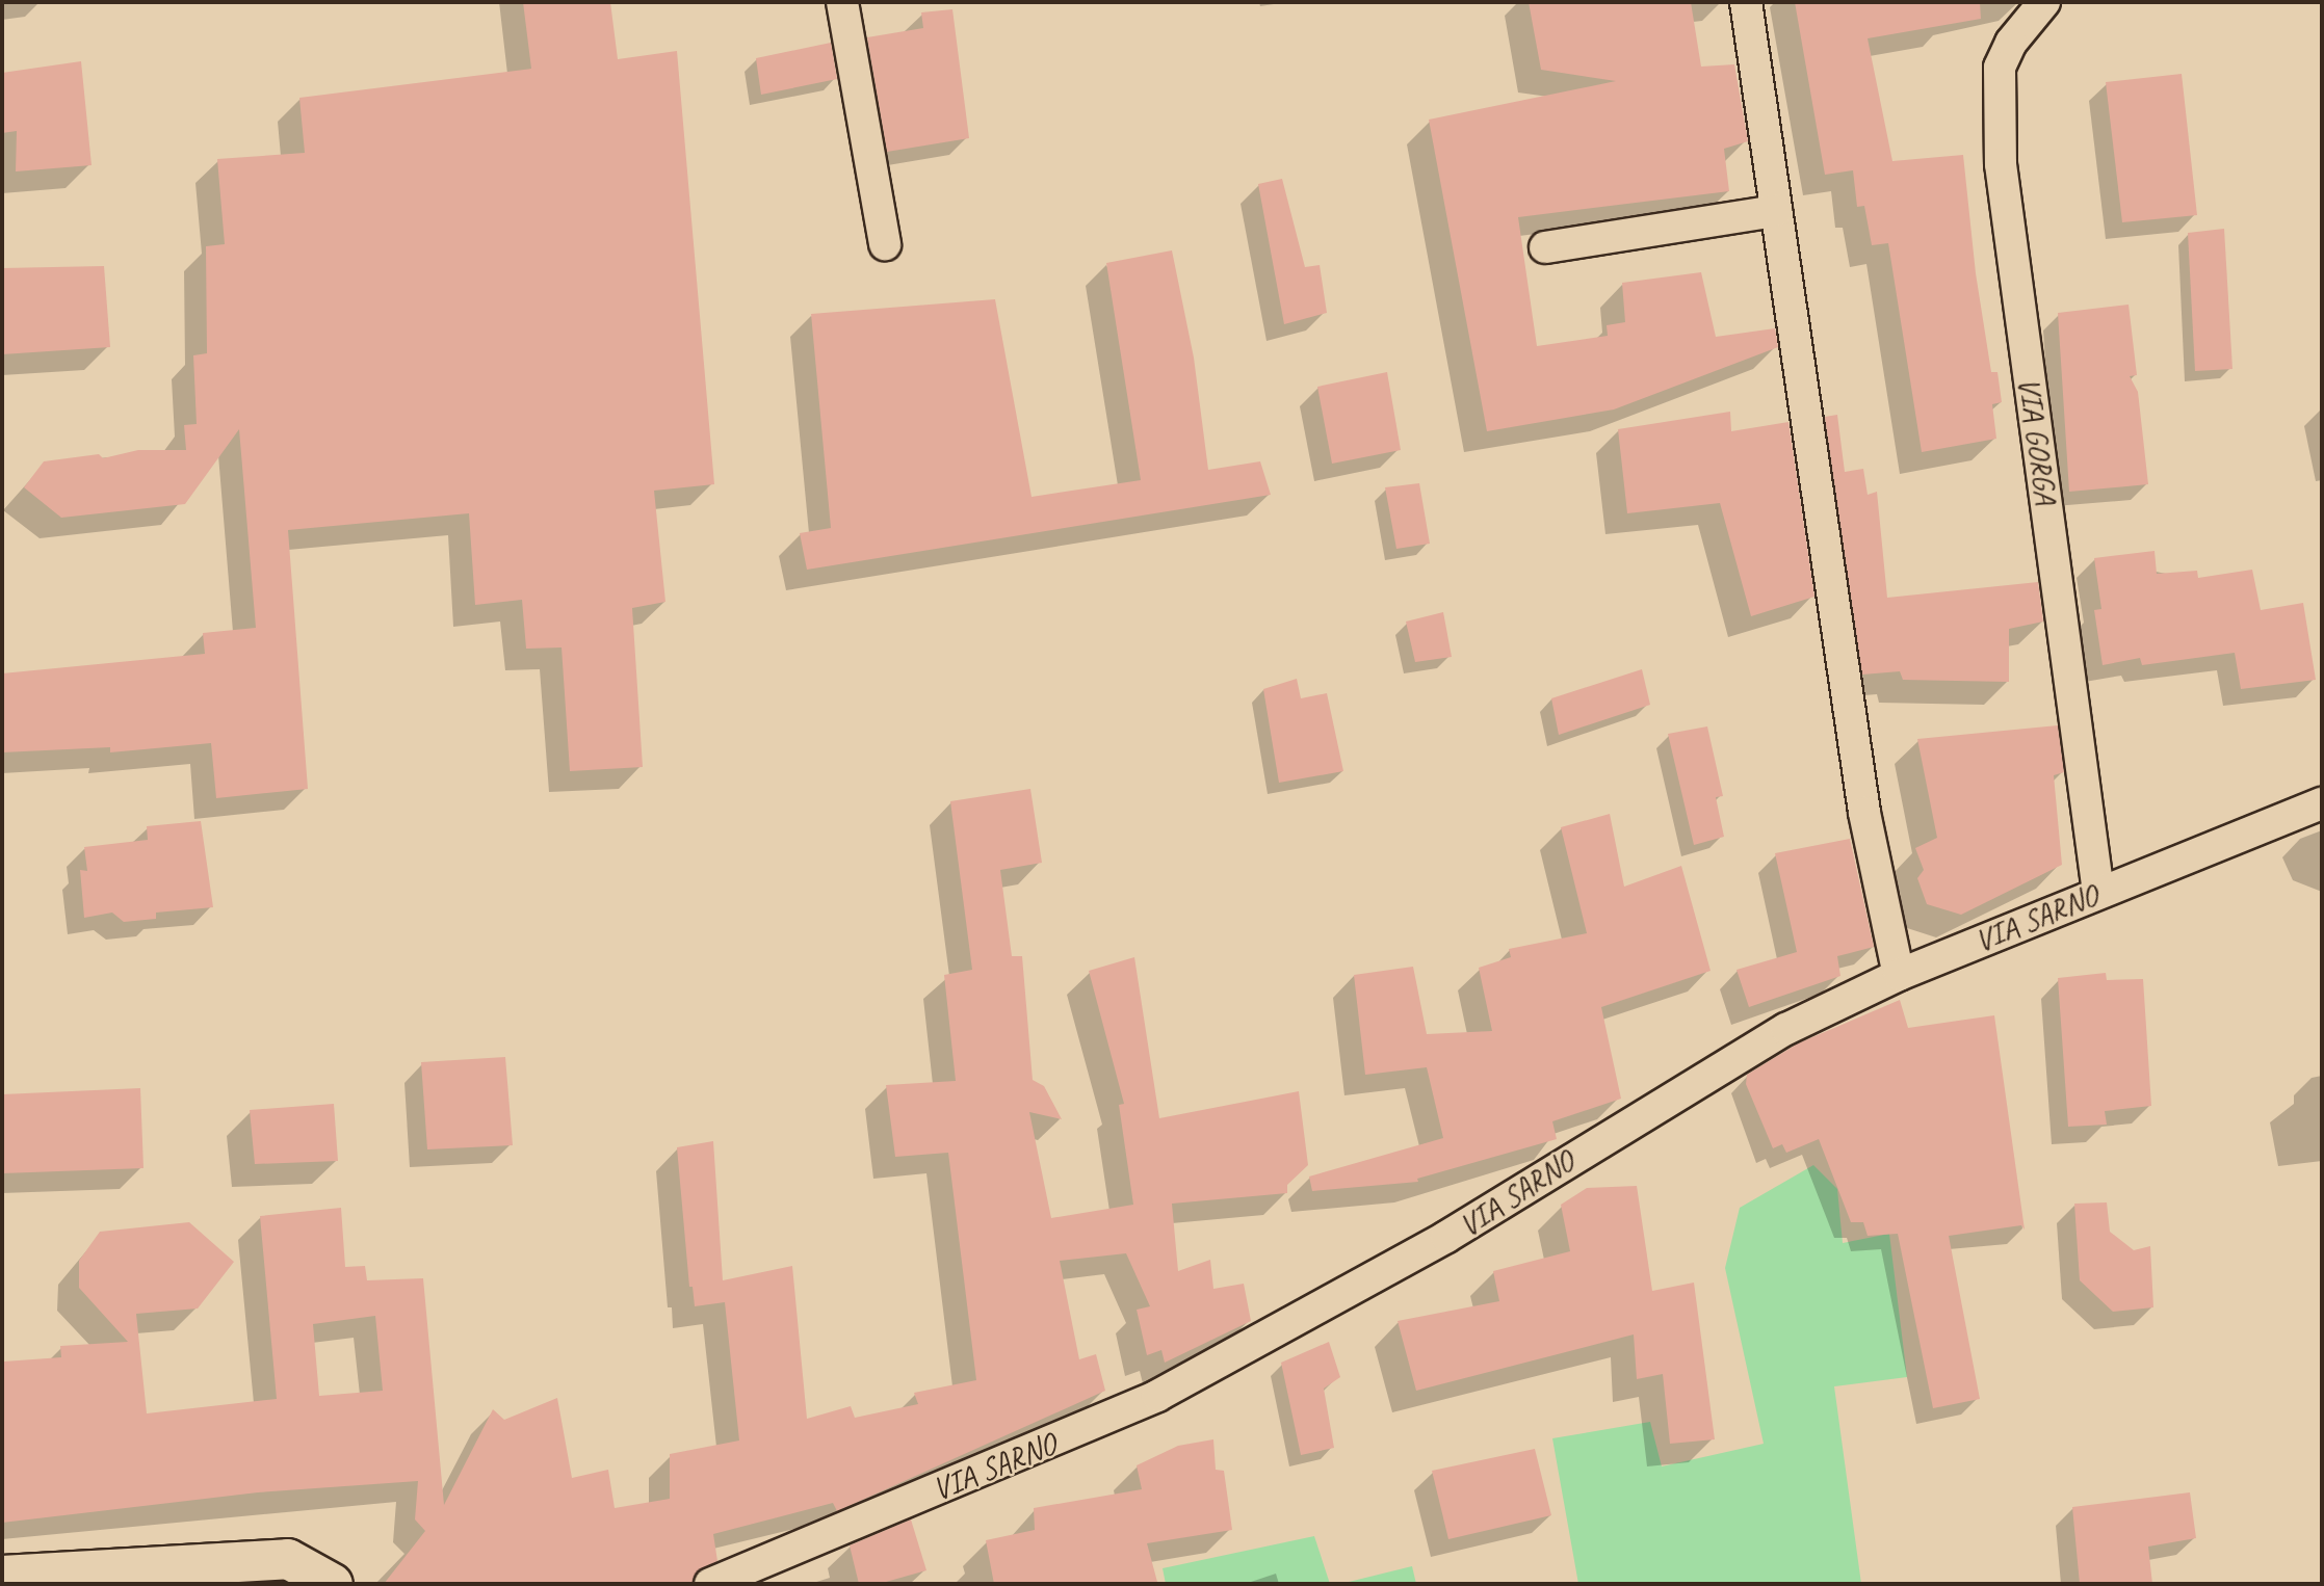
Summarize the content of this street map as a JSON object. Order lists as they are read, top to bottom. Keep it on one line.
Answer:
{"streets":{"street":["VIA GORGA","VIA SARNO"]},"crossings":[["VIA GORGA","VIA SARNO"]]}
